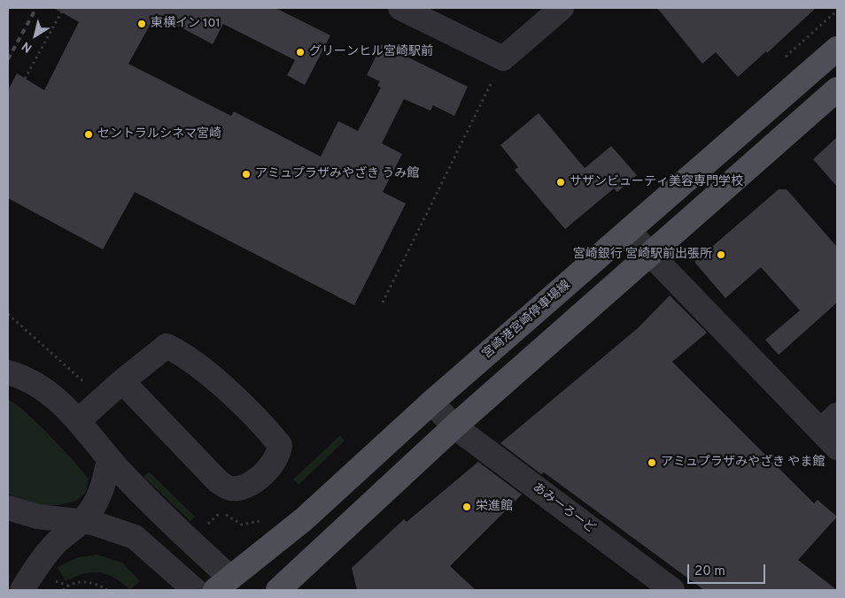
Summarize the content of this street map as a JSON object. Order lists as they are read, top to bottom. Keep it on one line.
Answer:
{"streets":{"main road":["宮崎港宮崎停車場線"],"street":["あみーろーど"]},"crossings":[["宮崎港宮崎停車場線","あみーろーど"]],"places":["東横イン 101","グリーンヒル宮崎駅前","セントラルシネマ宮崎","アミュプラザみやざき うみ館","サザンビューティ美容専門学校","宮崎銀行 宮崎駅前出張所","アミュプラザみやざき やま館","栄進館"],"scale_bar":"20 m","north":"bottom left"}
